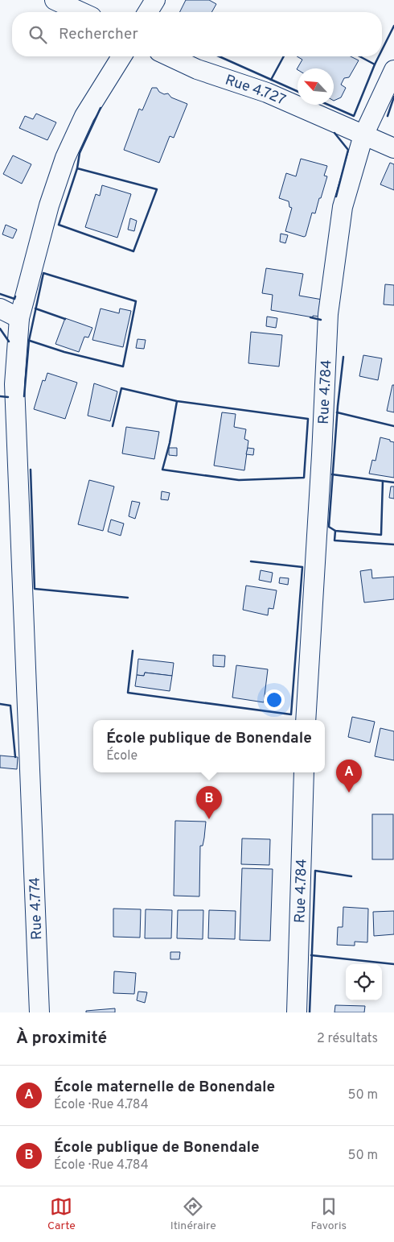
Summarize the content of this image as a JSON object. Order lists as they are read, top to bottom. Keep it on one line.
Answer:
{"streets":{"street":["Rue 4.727","Rue 4.784","Rue 4.774"]},"crossings":[["Rue 4.727","Rue 4.784"]],"north":"top left","page":{"search":"Rechercher","popup":["École publique de Bonendale","École"],"pins":["A","B"],"heading":["À proximité","2 résultats"],"list":[{"mark":"A","name":"École maternelle de Bonendale","note":"École · Rue 4.784","value":"50 m"},{"mark":"B","name":"École publique de Bonendale","note":"École · Rue 4.784","value":"50 m"}],"nav":["Carte","Itinéraire","Favoris"]}}
